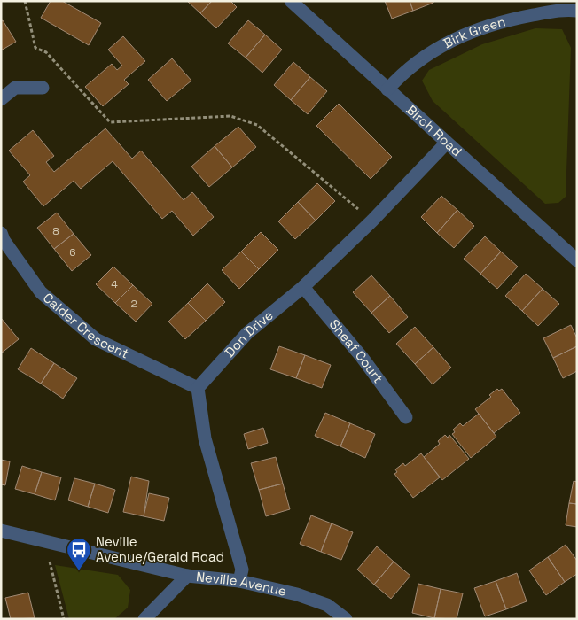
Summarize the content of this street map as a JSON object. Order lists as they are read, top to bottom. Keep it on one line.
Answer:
{"streets":{"street":["Birk Green","Birch Road","Calder Crescent","Don Drive","Sheaf Court","Neville Avenue"]},"crossings":[["Birk Green","Birch Road"],["Birch Road","Don Drive"],["Calder Crescent","Don Drive"],["Don Drive","Sheaf Court"]],"places":{"bus stop":["Neville Avenue/Gerald Road"]},"house_numbers":["8","6","4","2"]}
